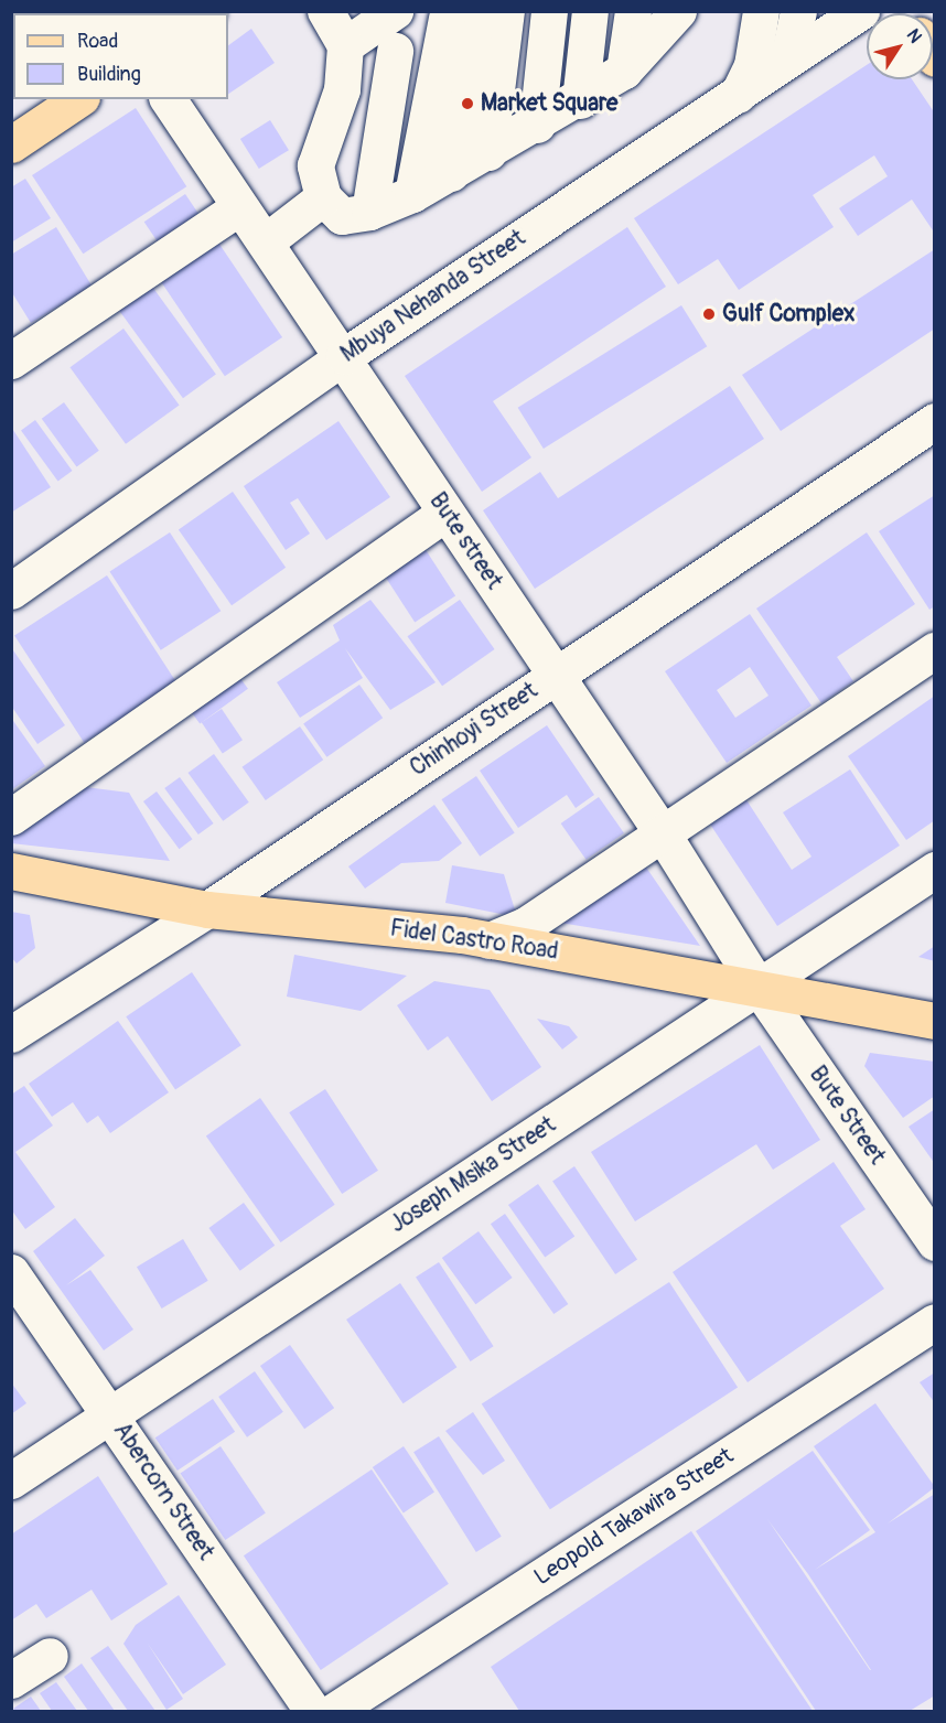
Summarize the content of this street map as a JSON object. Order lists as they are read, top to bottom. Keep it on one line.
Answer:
{"streets":{"main road":["Fidel Castro Road"],"street":["Mbuya Nehanda Street","Bute street","Chinhoyi Street","Bute Street","Joseph Msika Street","Abercorn Street","Leopold Takawira Street"]},"crossings":[["Mbuya Nehanda Street","Bute street"],["Bute street","Chinhoyi Street"],["Bute street","Fidel Castro Road"],["Bute street","Bute Street"],["Bute street","Joseph Msika Street"],["Chinhoyi Street","Fidel Castro Road"],["Fidel Castro Road","Bute Street"],["Fidel Castro Road","Joseph Msika Street"],["Bute Street","Joseph Msika Street"],["Joseph Msika Street","Abercorn Street"]],"places":["Market Square","Gulf Complex"],"legend":["Road","Building"],"north":"top right"}
